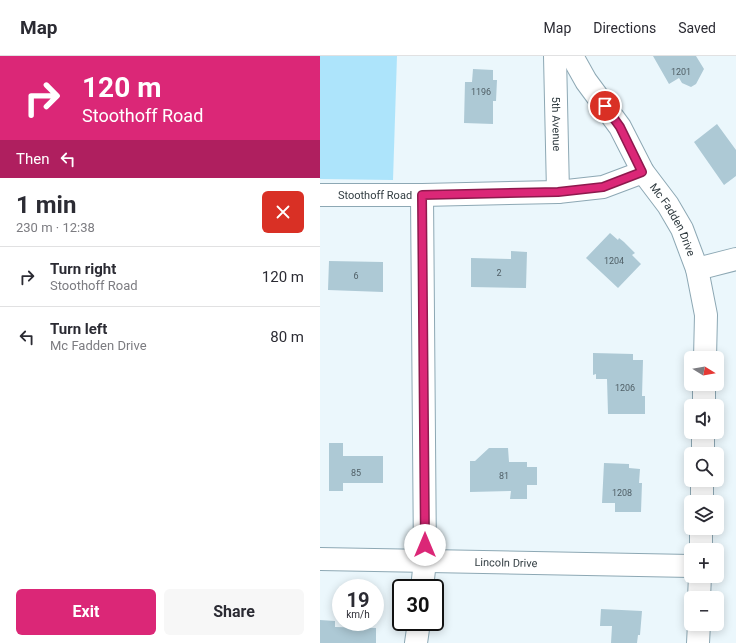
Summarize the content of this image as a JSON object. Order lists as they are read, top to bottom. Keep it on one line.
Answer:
{"streets":{"street":["5th Avenue","Stoothoff Road","Mc Fadden Drive","Lincoln Drive"]},"crossings":[["5th Avenue","Stoothoff Road"],["Stoothoff Road","Mc Fadden Drive"]],"house_numbers":["1201","1196","1204","2","6","1206","85","81","1208"],"north":"right","page":{"header":"Map","nav":["Map","Directions","Saved"],"turn":["120 m","Stoothoff Road"],"then":"Then","heading":["1 min","230 m · 12:38"],"list":[{"name":"Turn right","note":"Stoothoff Road","value":"120 m"},{"name":"Turn left","note":"Mc Fadden Drive","value":"80 m"}],"map_buttons":["+","−"],"speed":"19 km/h","limit":"30","buttons":["Exit","Share"]}}
